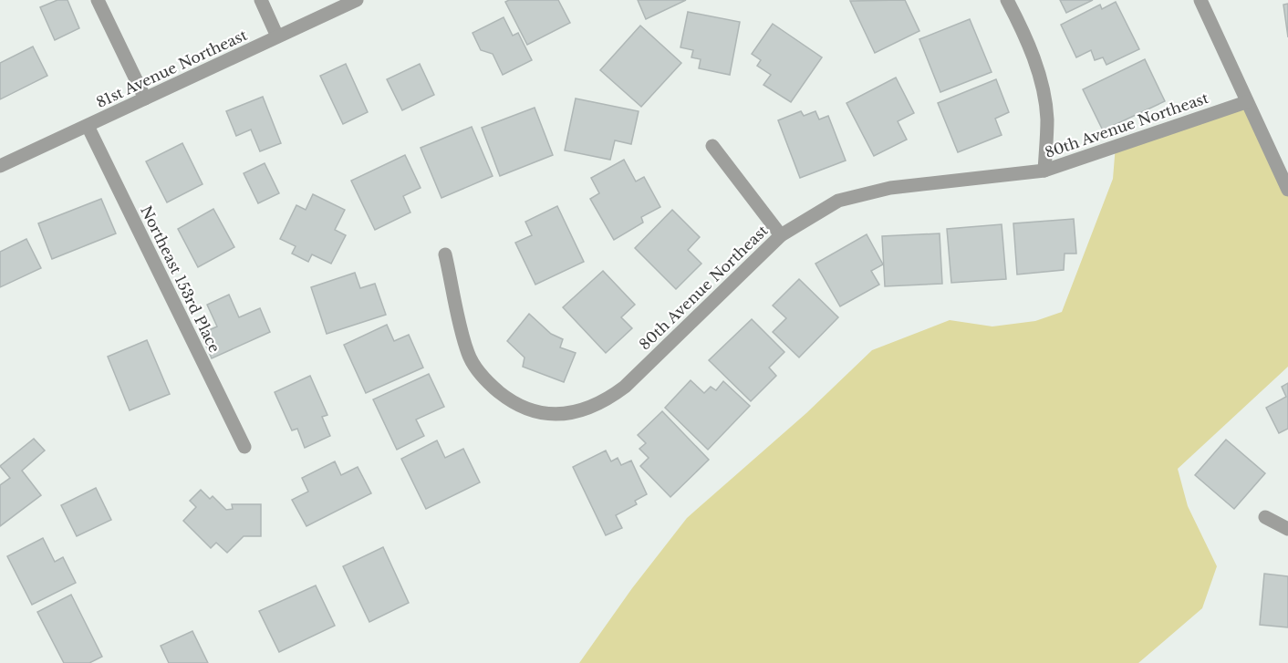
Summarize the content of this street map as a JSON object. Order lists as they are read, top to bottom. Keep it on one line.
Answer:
{"streets":{"street":["81st Avenue Northeast","80th Avenue Northeast","Northeast 153rd Place"]},"crossings":[["81st Avenue Northeast","Northeast 153rd Place"]]}
